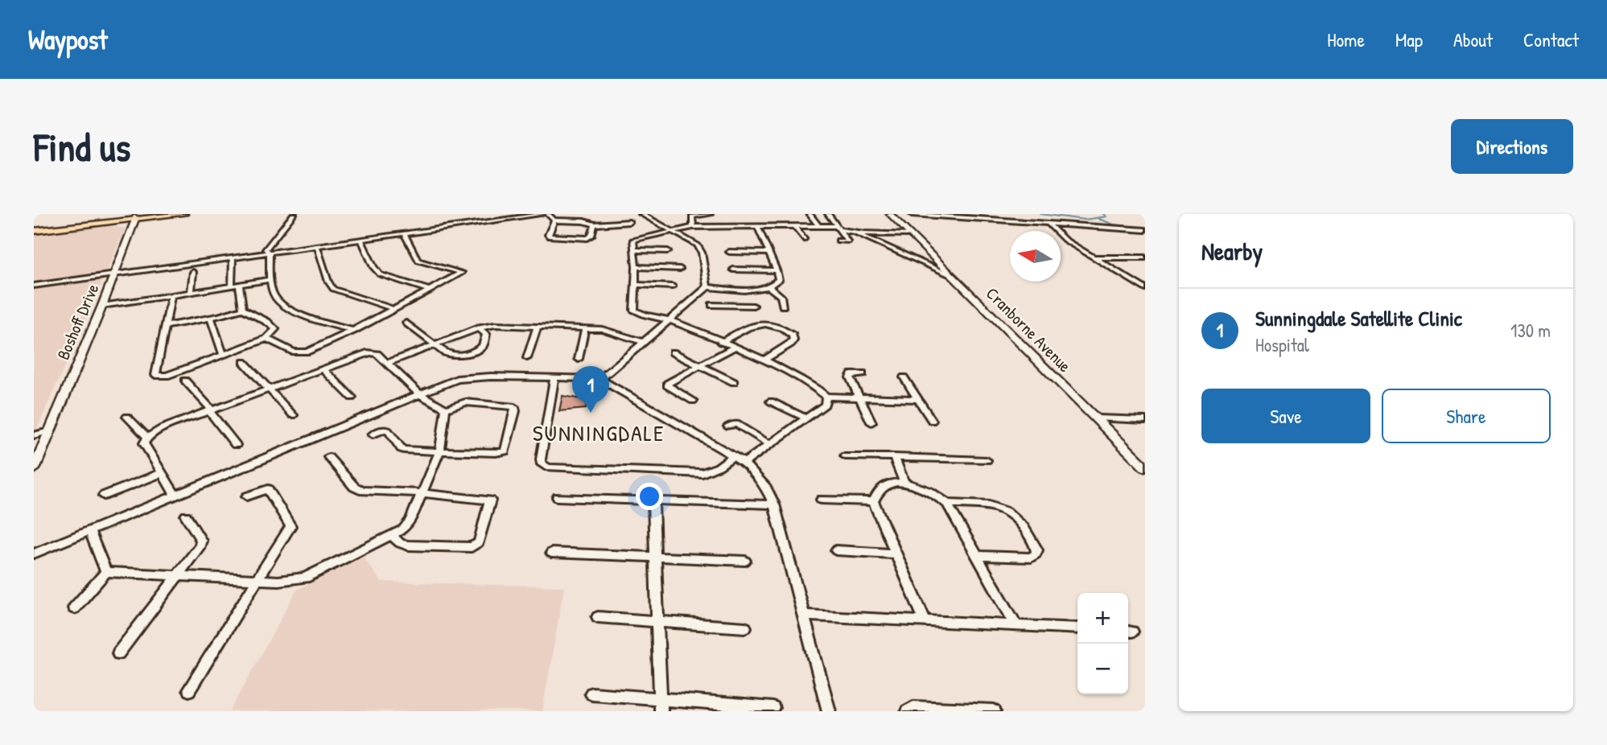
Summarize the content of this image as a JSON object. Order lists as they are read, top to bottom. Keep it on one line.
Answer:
{"streets":{"main road":["Boshoff Drive","Cranborne Avenue"]},"districts":["SUNNINGDALE"],"north":"left","page":{"header":"Waypost","nav":["Home","Map","About","Contact"],"buttons":["Directions",["Save","Share"]],"title":"Find us","heading":"Nearby","list":[{"mark":"1","name":"Sunningdale Satellite Clinic","note":"Hospital","value":"130 m"}],"pins":"1","map_buttons":["+","−"]}}
